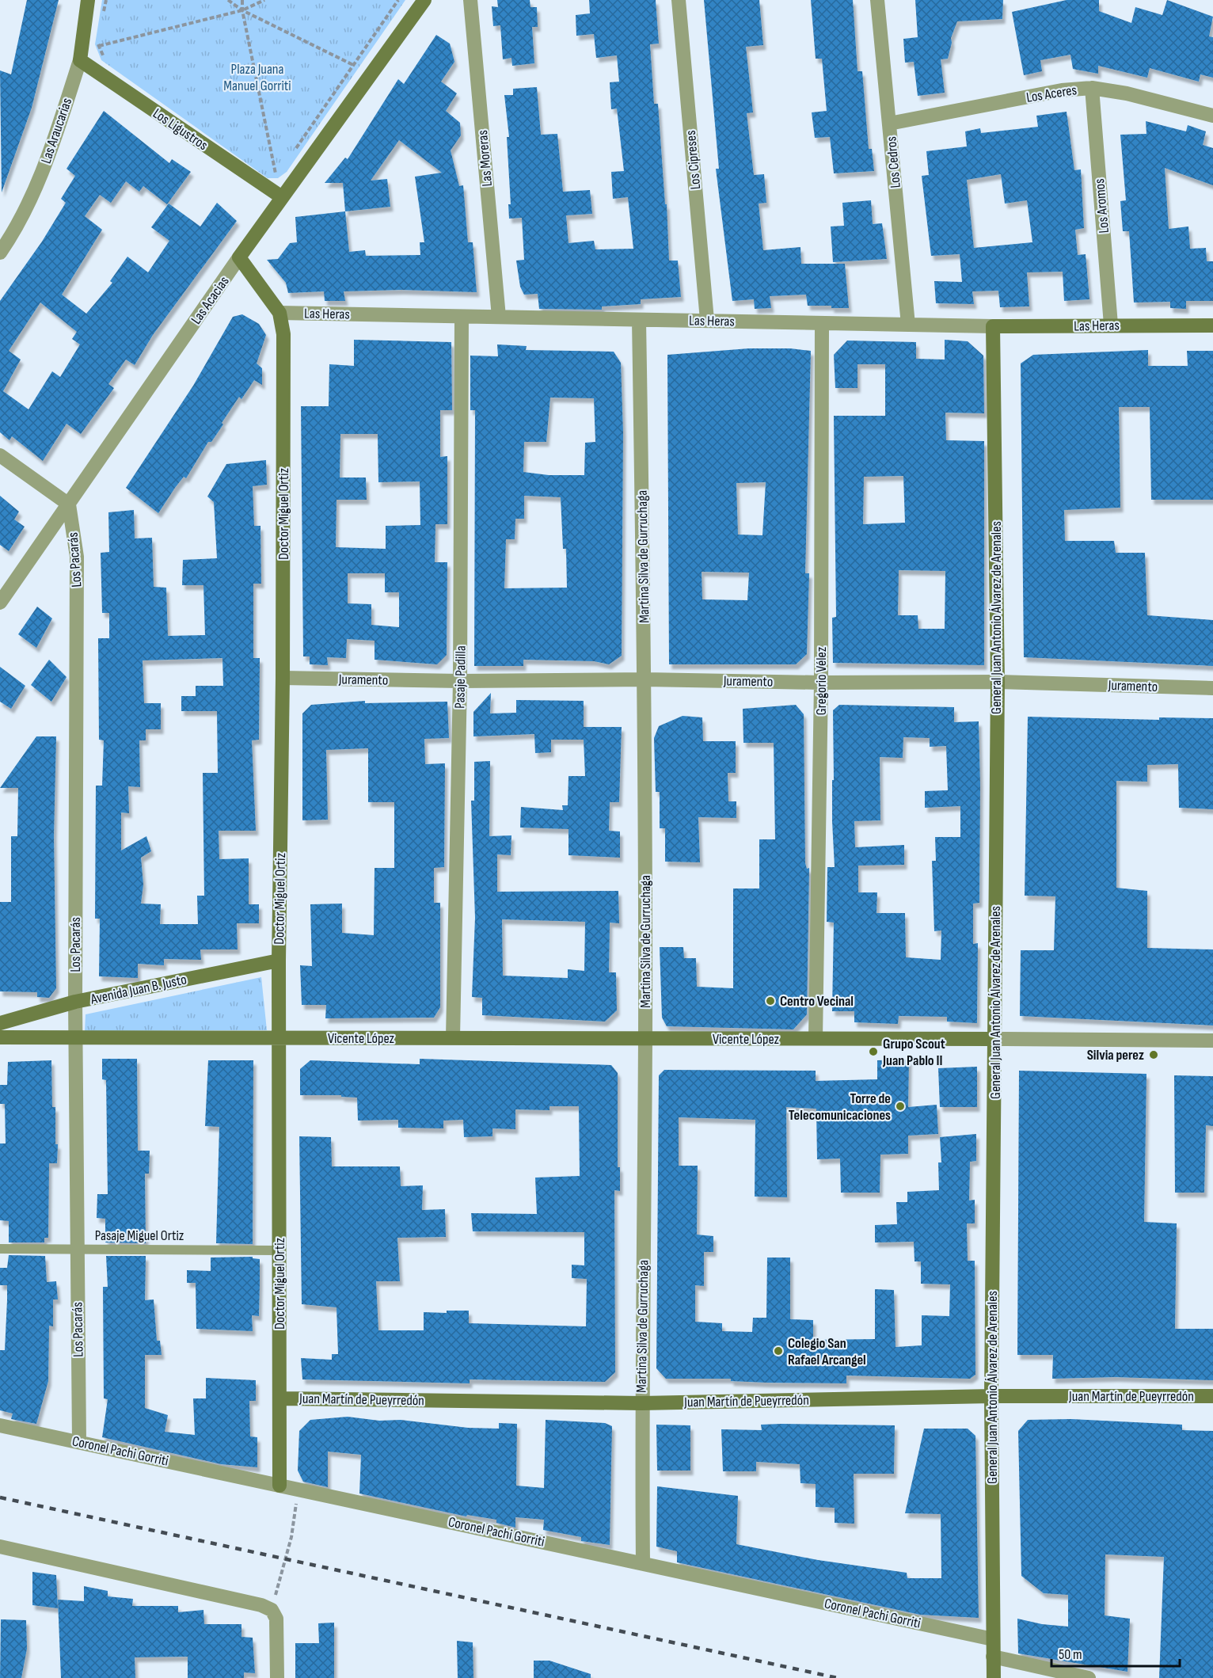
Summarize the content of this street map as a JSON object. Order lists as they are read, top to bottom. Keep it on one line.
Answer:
{"streets":{"street":["Los Aceres","Los Ligustros","Las Araucarias","Las Moreras","Los Cipreses","Los Cedros","Los Aromos","Las Acacias","Las Heras","Doctor Miguel Ortiz","Martina Silva de Gurruchaga","Los Pacarás","General Juan Antonio Álvarez de Arenales","Pasaje Padilla","Juramento","Gregorio Vélez","Avenida Juan B. Justo","Vicente López","Juan Martín de Pueyrredón","Coronel Pachi Gorriti"],"lane":["Pasaje Miguel Ortiz"]},"crossings":[["Los Aceres","Los Cedros"],["Los Aceres","Los Aromos"],["Los Ligustros","Las Araucarias"],["Los Ligustros","Las Acacias"],["Las Moreras","Las Heras"],["Los Cipreses","Las Heras"],["Los Cedros","Las Heras"],["Los Aromos","Las Heras"],["Las Acacias","Los Pacarás"],["Las Heras","Doctor Miguel Ortiz"],["Las Heras","Martina Silva de Gurruchaga"],["Las Heras","General Juan Antonio Álvarez de Arenales"],["Las Heras","Pasaje Padilla"],["Las Heras","Gregorio Vélez"],["Doctor Miguel Ortiz","Juramento"],["Doctor Miguel Ortiz","Avenida Juan B. Justo"],["Doctor Miguel Ortiz","Vicente López"],["Doctor Miguel Ortiz","Pasaje Miguel Ortiz"],["Doctor Miguel Ortiz","Juan Martín de Pueyrredón"],["Doctor Miguel Ortiz","Coronel Pachi Gorriti"],["Martina Silva de Gurruchaga","Juramento"],["Martina Silva de Gurruchaga","Vicente López"],["Martina Silva de Gurruchaga","Juan Martín de Pueyrredón"],["Martina Silva de Gurruchaga","Coronel Pachi Gorriti"],["Los Pacarás","Avenida Juan B. Justo"],["Los Pacarás","Pasaje Miguel Ortiz"],["Los Pacarás","Coronel Pachi Gorriti"],["General Juan Antonio Álvarez de Arenales","Juramento"],["General Juan Antonio Álvarez de Arenales","Vicente López"],["General Juan Antonio Álvarez de Arenales","Juan Martín de Pueyrredón"],["General Juan Antonio Álvarez de Arenales","Coronel Pachi Gorriti"],["Pasaje Padilla","Juramento"],["Pasaje Padilla","Vicente López"],["Juramento","Gregorio Vélez"],["Gregorio Vélez","Vicente López"]],"parks":["Plaza Juana Manuel Gorriti"],"places":["Centro Vecinal","Grupo Scout Juan Pablo II","Silvia perez","Torre de Telecomunicaciones","Colegio San Rafael Arcangel"],"scale_bar":"50 m"}
